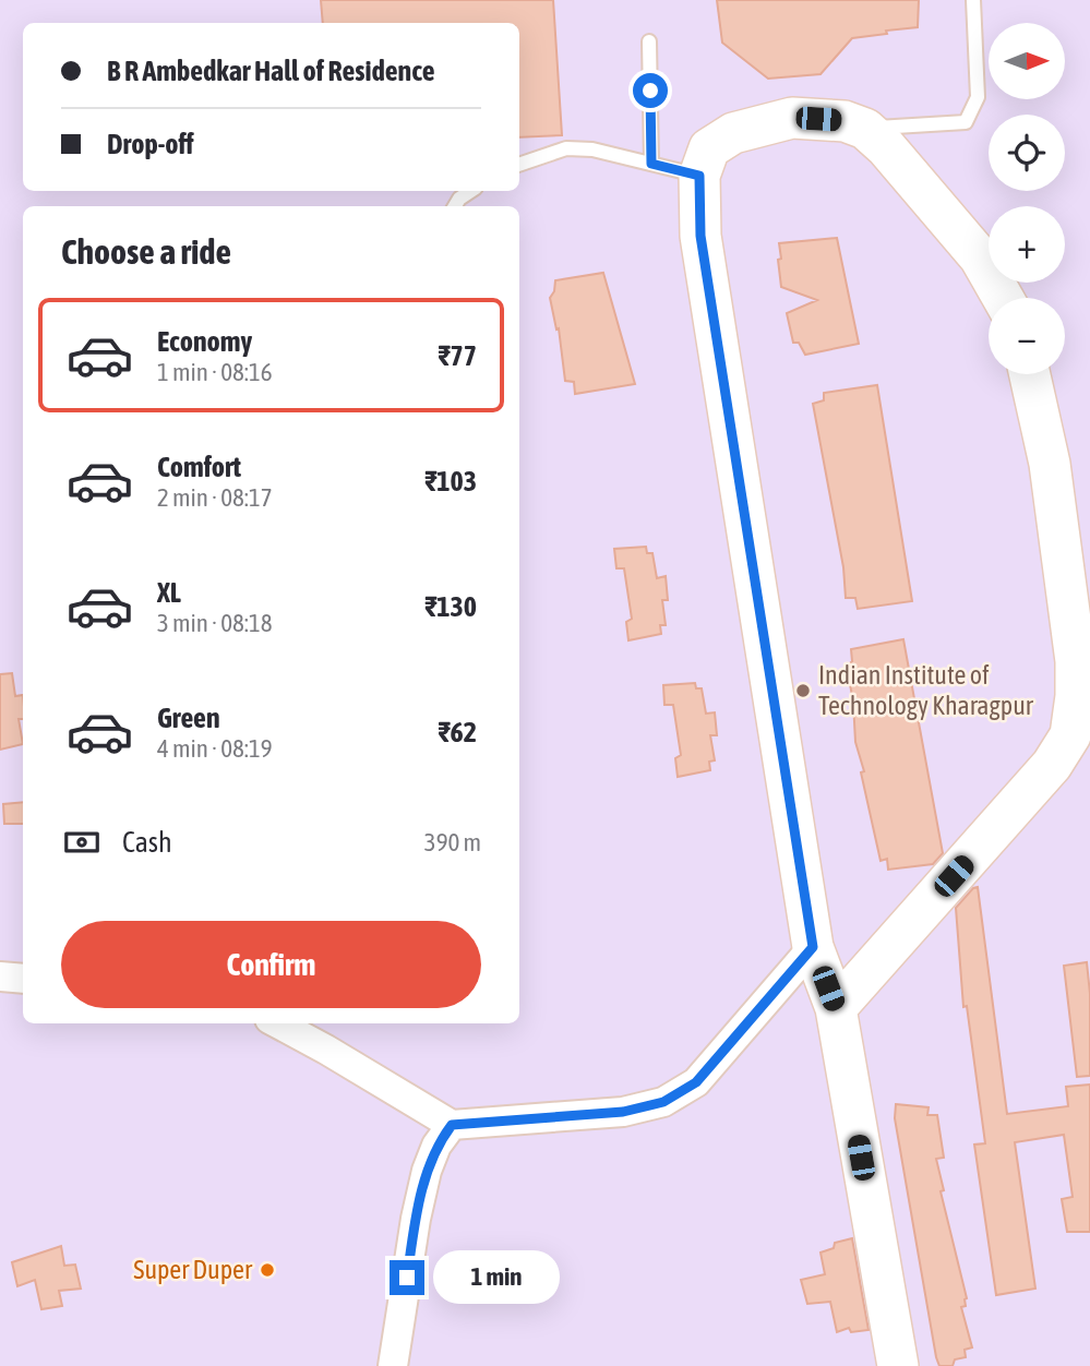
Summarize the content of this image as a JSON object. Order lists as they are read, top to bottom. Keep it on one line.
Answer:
{"places":["Indian Institute of Technology Kharagpur","Super Duper"],"north":"right","page":{"map_buttons":["+","−"],"banner":["B R Ambedkar Hall of Residence","Drop-off"],"heading":"Choose a ride","list":[{"name":"Economy","note":"1 min · 08:16","value":"₹77"},{"name":"Comfort","note":"2 min · 08:17","value":"₹103"},{"name":"XL","note":"3 min · 08:18","value":"₹130"},{"name":"Green","note":"4 min · 08:19","value":"₹62"}],"pay":["Cash","390 m"],"buttons":"Confirm","bubble":"1 min"}}
